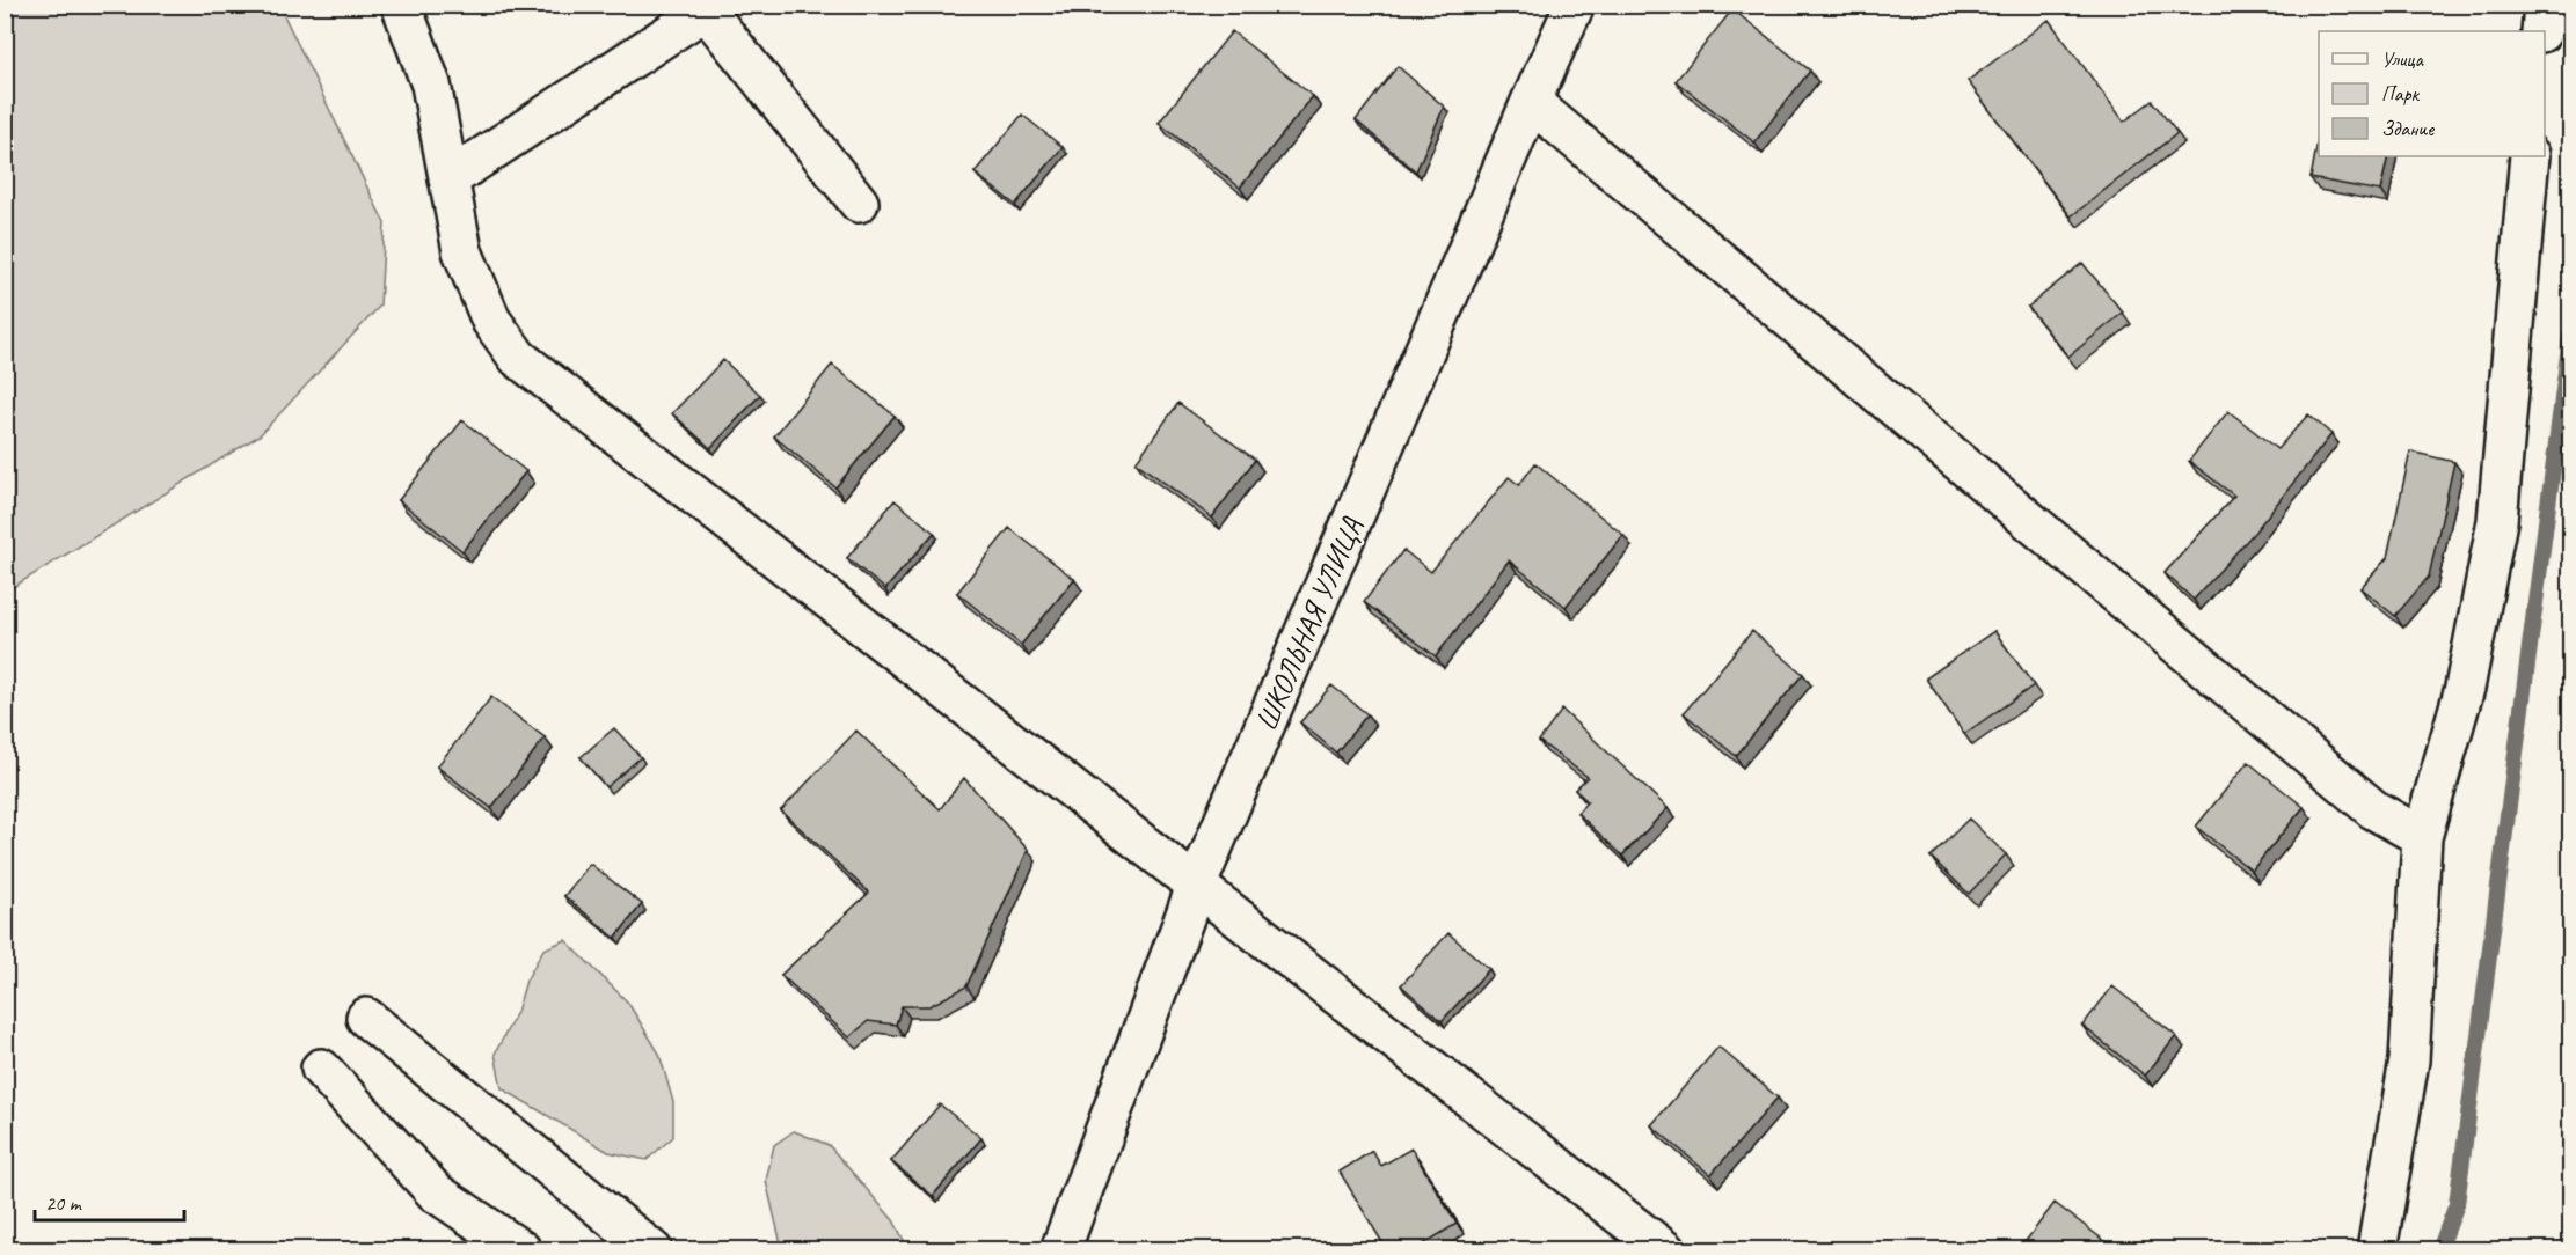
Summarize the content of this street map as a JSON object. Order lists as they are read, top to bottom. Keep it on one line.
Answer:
{"streets":{"street":["ШКОЛЬНАЯ УЛИЦА"]},"legend":["Улица","Парк","Здание"],"scale_bar":"20 m"}
